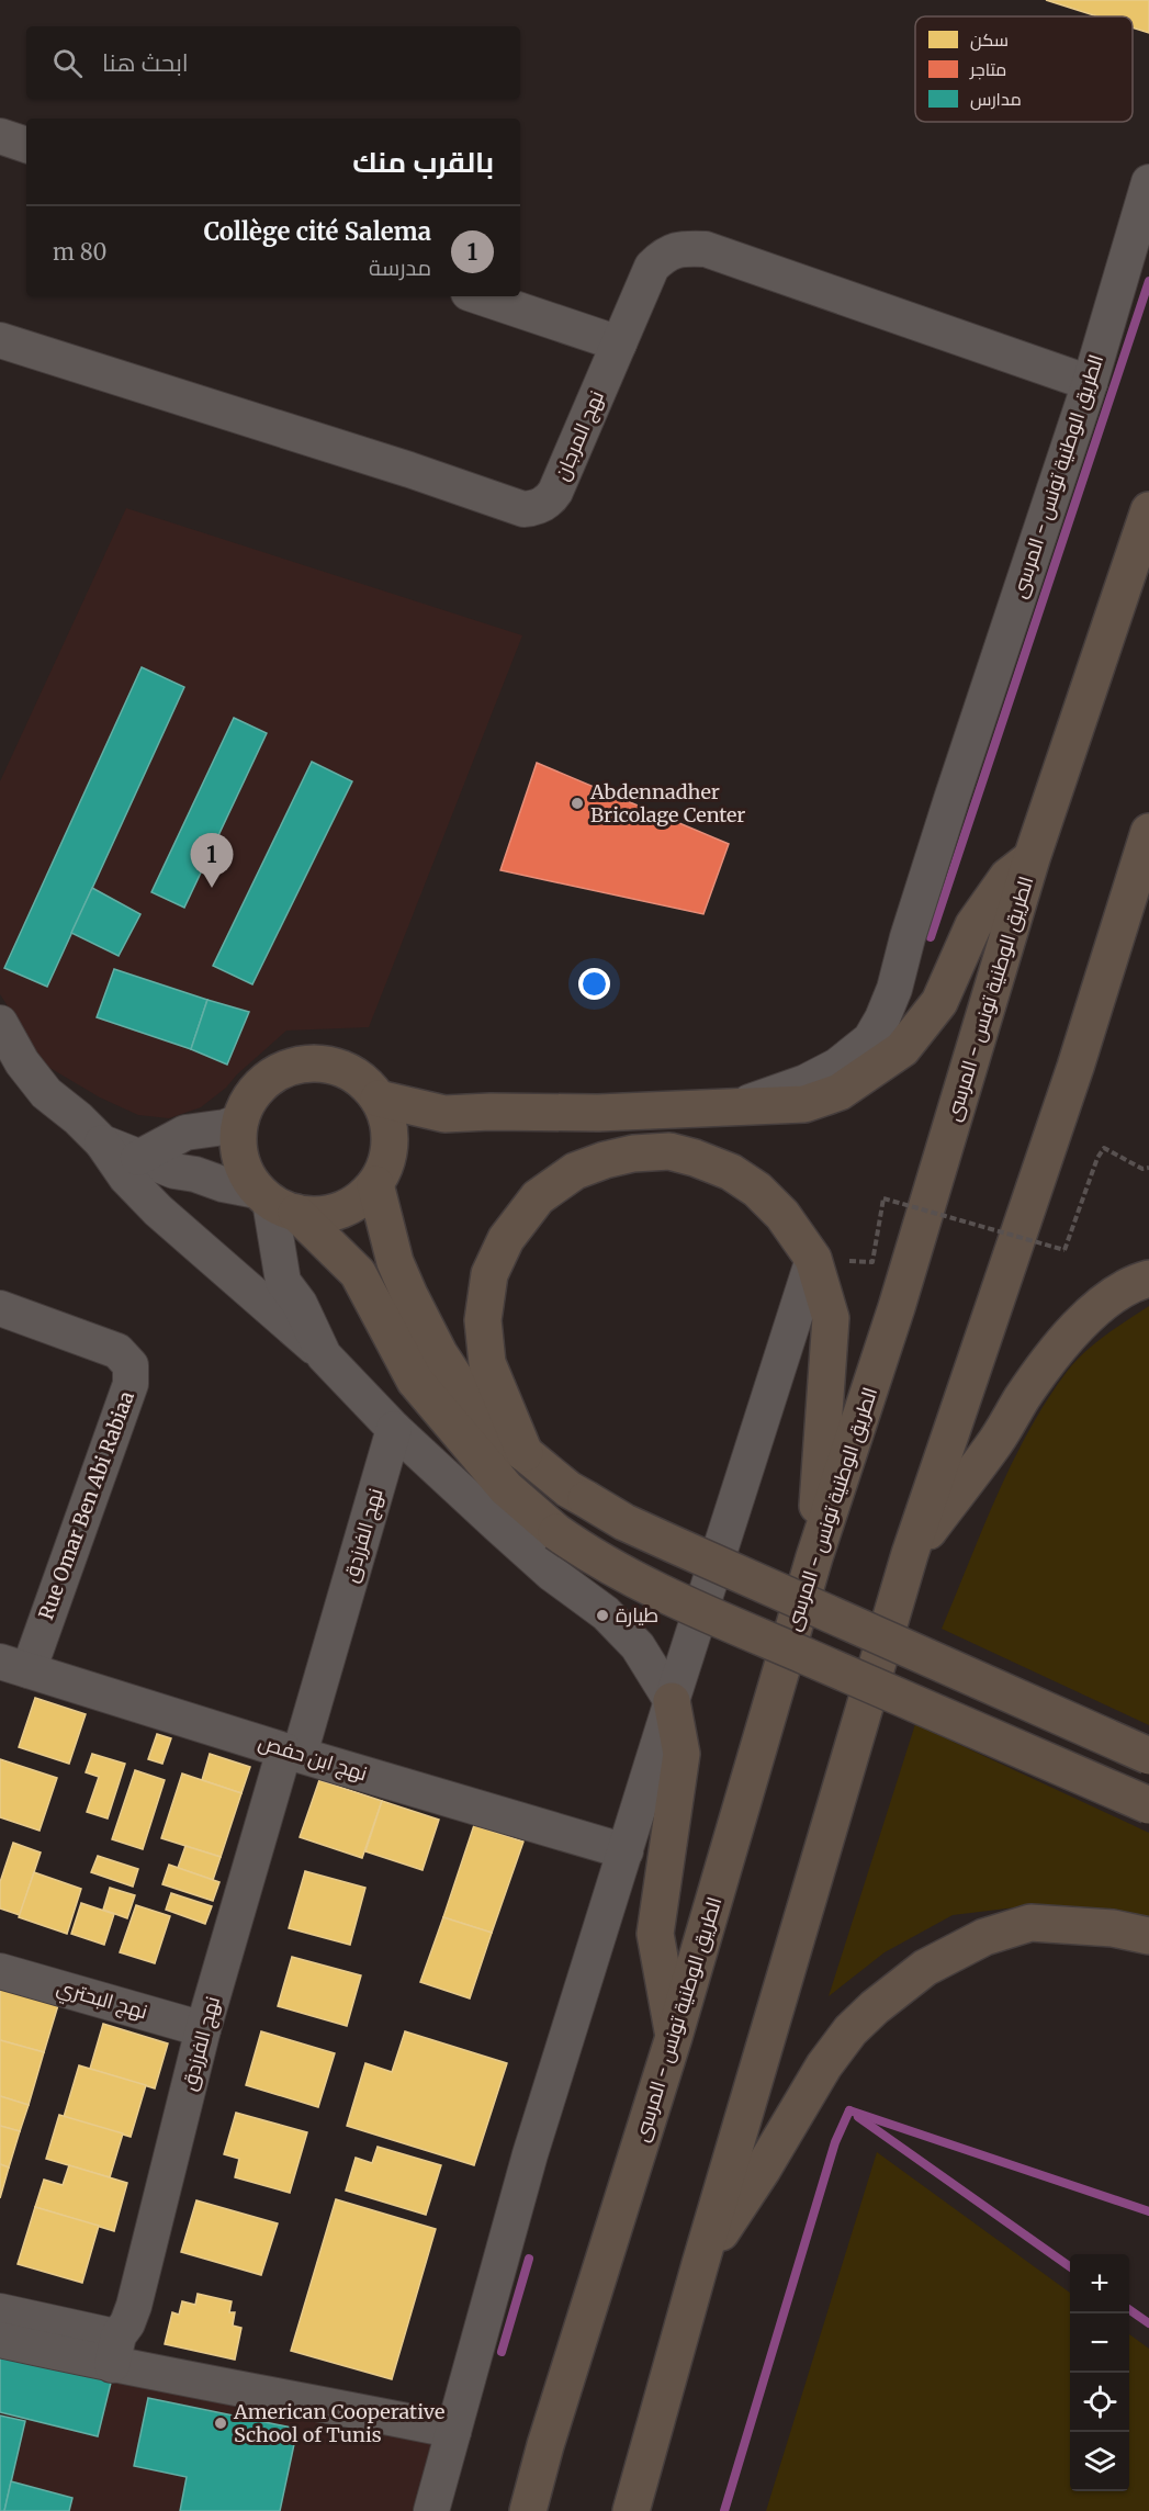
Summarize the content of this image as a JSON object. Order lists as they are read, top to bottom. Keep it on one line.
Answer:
{"streets":{"highway":["الطريق الوطنية تونس - المرسى"],"street":["نهج المرجان","Rue Omar Ben Abi Rabiaa","نهج الفرزدق","نهج ابن حفص","نهج البحتري"]},"crossings":[["نهج المرجان","الطريق الوطنية تونس - المرسى"],["Rue Omar Ben Abi Rabiaa","نهج ابن حفص"],["نهج الفرزدق","نهج ابن حفص"],["نهج الفرزدق","نهج البحتري"]],"places":["Abdennadher Bricolage Center","طيارة","American Cooperative School of Tunis"],"legend":["سكن","متاجر","مدارس"],"page":{"search":"ابحث هنا","heading":"بالقرب منك","list":[{"mark":"1","name":"Collège cité Salema","note":"مدرسة","value":"80 m"}],"pins":"1","map_buttons":["+","−"]}}
